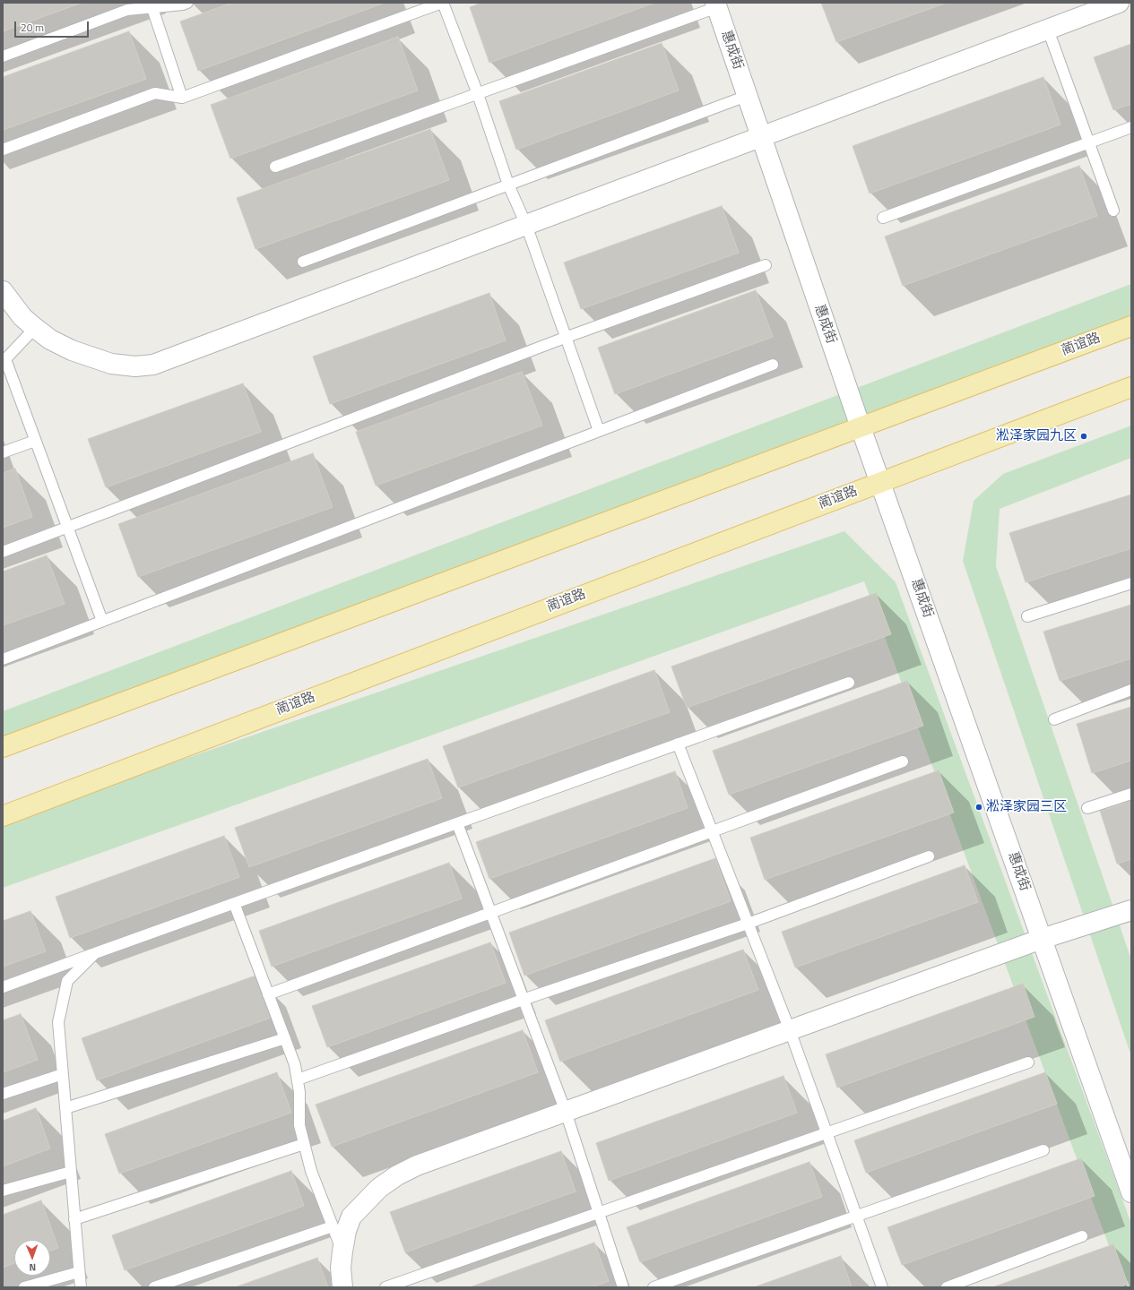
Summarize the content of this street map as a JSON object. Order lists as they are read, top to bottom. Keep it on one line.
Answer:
{"streets":{"main road":["蔺谊路"],"street":["惠成街"]},"crossings":[["惠成街","蔺谊路"]],"places":["淞泽家园九区","淞泽家园三区"],"scale_bar":"20 m","north":"bottom"}
